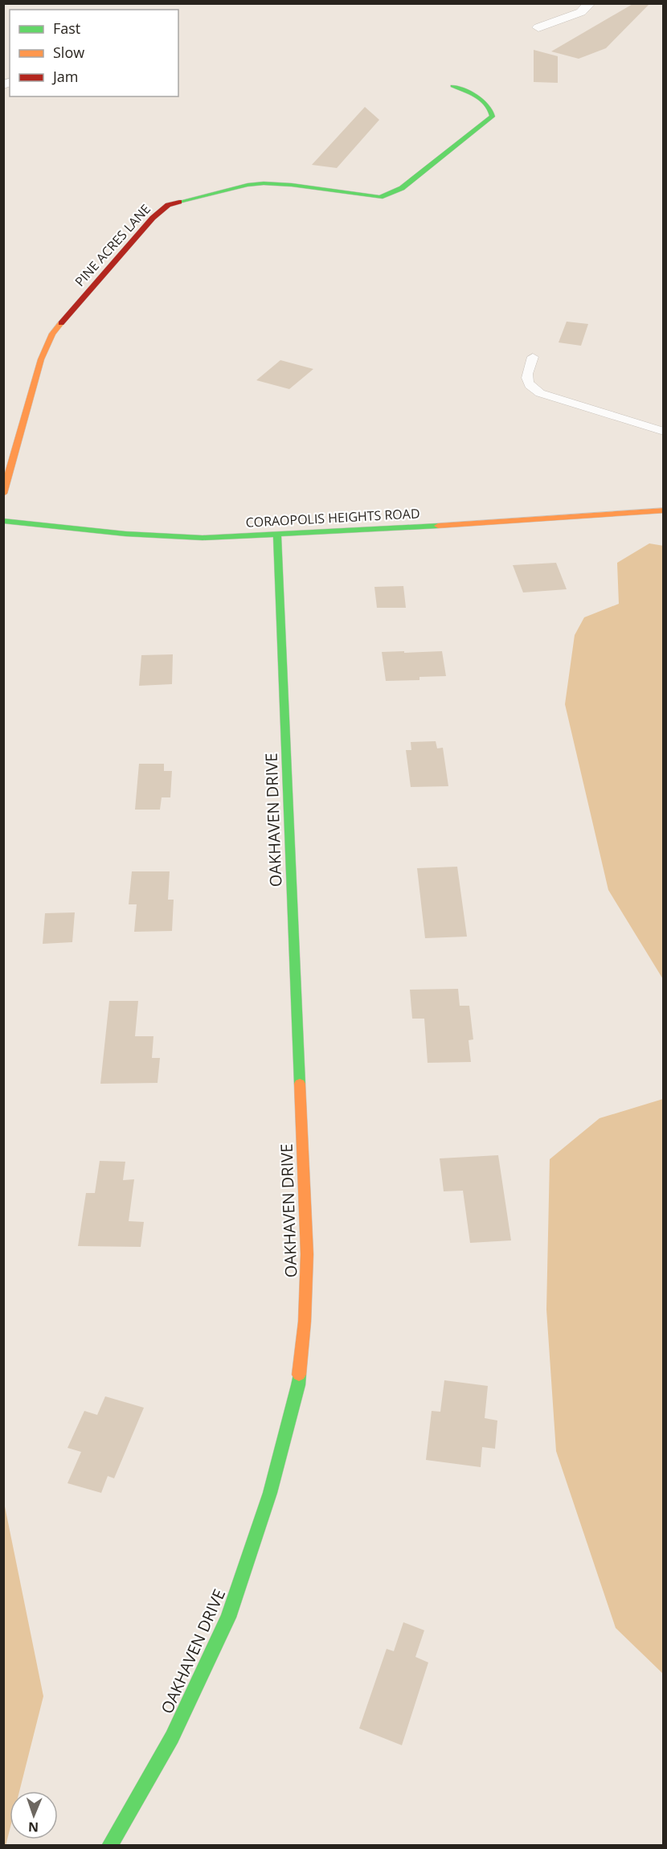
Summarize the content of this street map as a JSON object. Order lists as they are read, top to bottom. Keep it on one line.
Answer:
{"streets":{"street":["PINE ACRES LANE","CORAOPOLIS HEIGHTS ROAD","OAKHAVEN DRIVE"]},"crossings":[["CORAOPOLIS HEIGHTS ROAD","OAKHAVEN DRIVE"]],"legend":["Fast","Slow","Jam"],"north":"bottom"}
